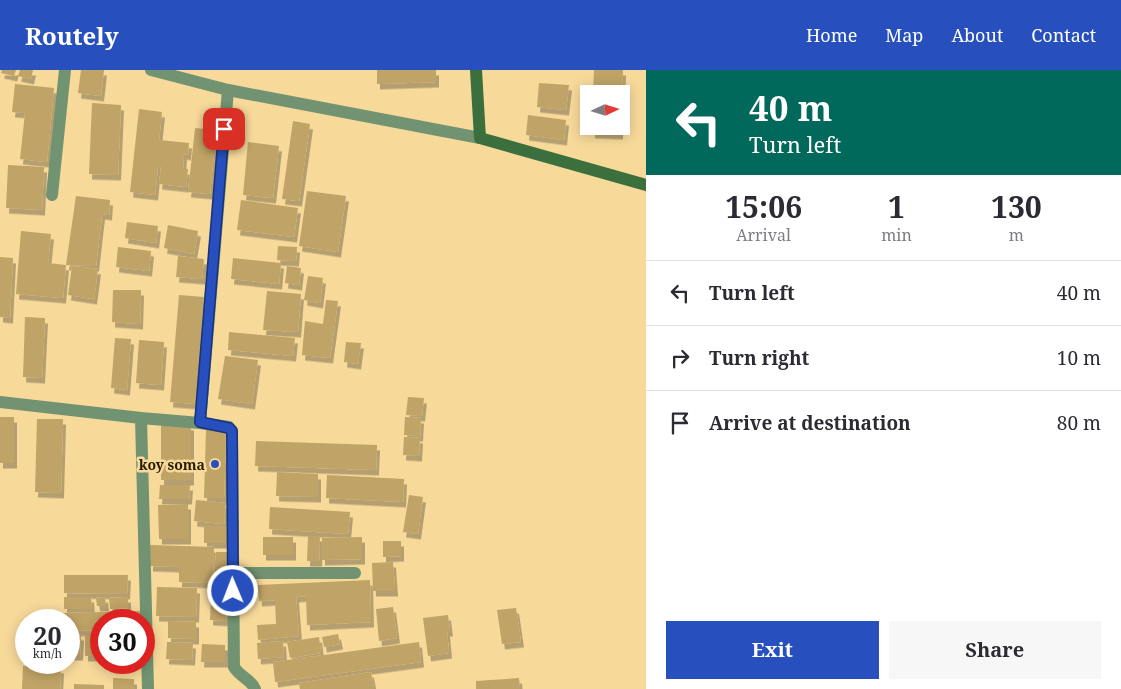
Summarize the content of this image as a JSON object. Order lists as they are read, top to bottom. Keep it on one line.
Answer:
{"places":["koy soma"],"north":"right","page":{"header":"Routely","nav":["Home","Map","About","Contact"],"turn":["40 m","Turn left"],"eta":["15:06","Arrival","1","min","130","m"],"list":[{"name":"Turn left","value":"40 m"},{"name":"Turn right","value":"10 m"},{"name":"Arrive at destination","value":"80 m"}],"speed":"20 km/h","limit":"30","buttons":["Exit","Share"]}}
